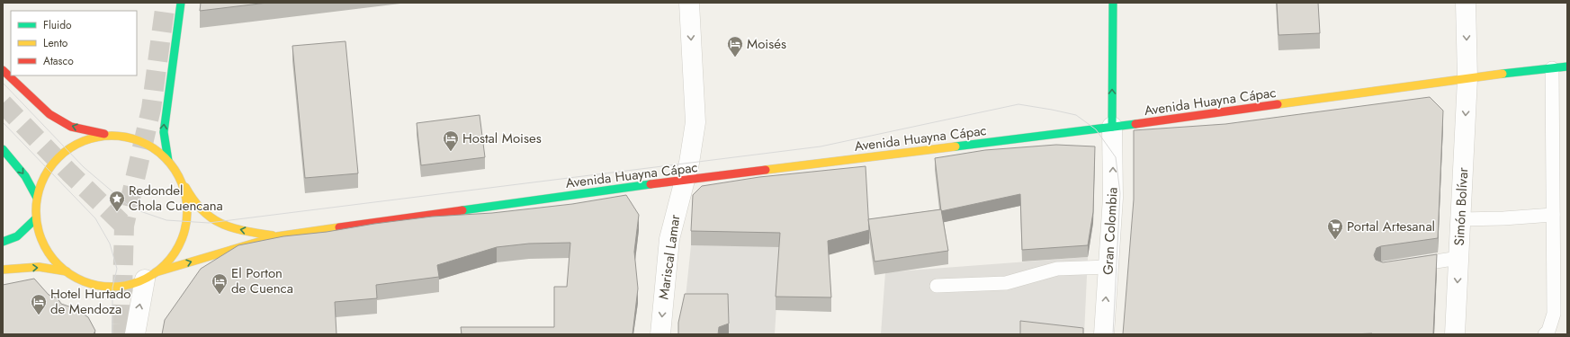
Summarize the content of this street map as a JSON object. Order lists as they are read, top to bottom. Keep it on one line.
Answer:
{"streets":{"street":["Avenida Huayna Cápac","Simón Bolívar","Gran Colombia","Mariscal Lamar"]},"crossings":[["Avenida Huayna Cápac","Simón Bolívar"],["Avenida Huayna Cápac","Gran Colombia"],["Avenida Huayna Cápac","Mariscal Lamar"]],"one_way":["Simón Bolívar","Gran Colombia","Mariscal Lamar"],"places":{"hotel":["Moisés","Hostal Moises","El Porton de Cuenca","Hotel Hurtado de Mendoza"],"place":["Redondel Chola Cuencana"],"supermarket":["Portal Artesanal"]},"legend":["Fluido","Lento","Atasco"]}
